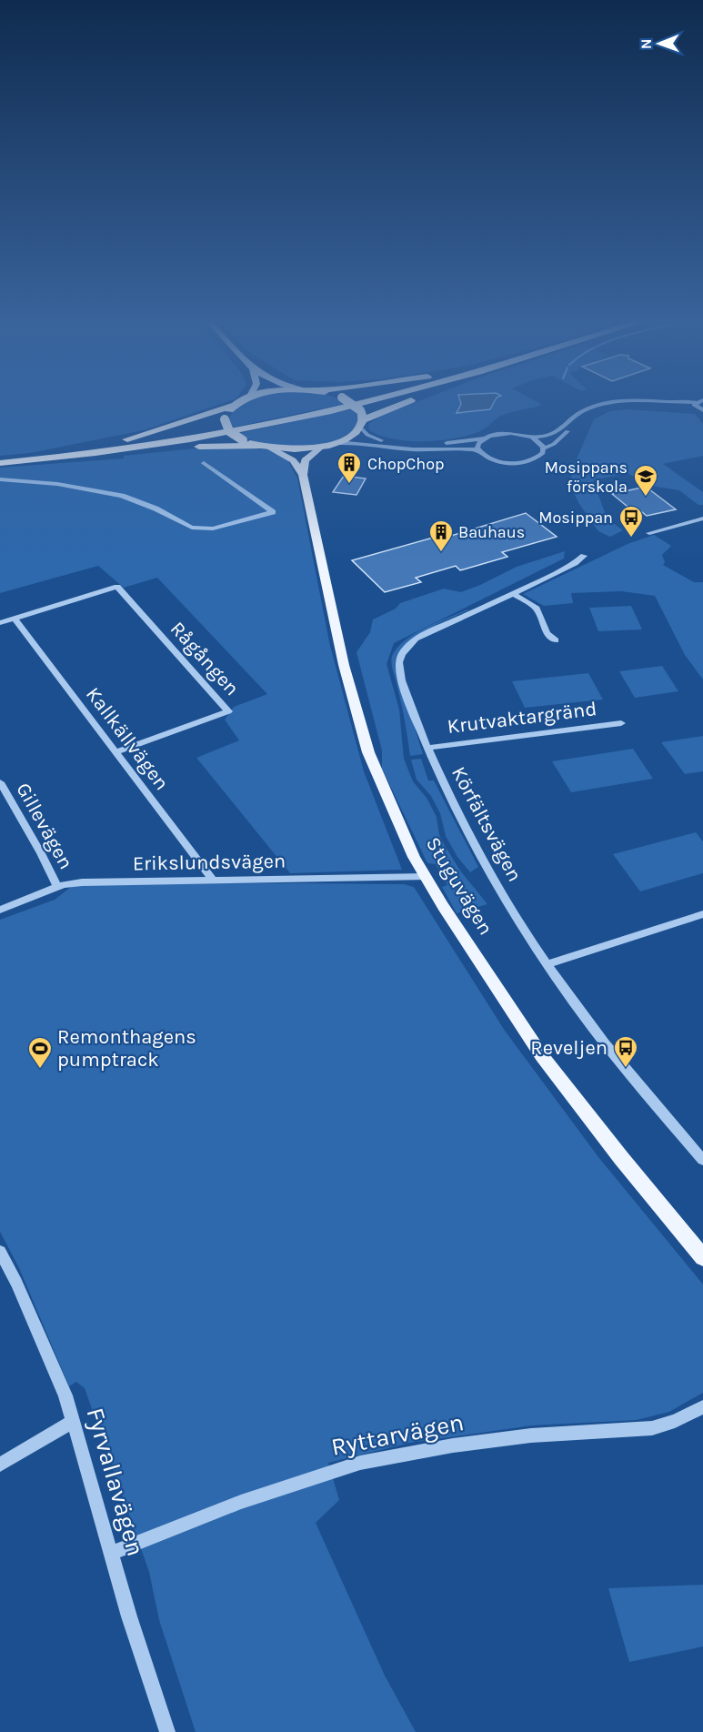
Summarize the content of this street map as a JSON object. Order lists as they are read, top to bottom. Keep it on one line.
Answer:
{"streets":{"main road":["Stuguvägen"],"street":["Rågången","Krutvaktargränd","Kallkällvägen","Körfältsvägen","Gillevägen","Erikslundsvägen","Ryttarvägen","Fyrvallavägen"]},"crossings":[["Rågången","Kallkällvägen"],["Krutvaktargränd","Körfältsvägen"],["Kallkällvägen","Erikslundsvägen"],["Gillevägen","Erikslundsvägen"],["Erikslundsvägen","Stuguvägen"],["Ryttarvägen","Fyrvallavägen"]],"places":{"building":["ChopChop","Bauhaus"],"school or university":["Mosippans förskola"],"bus stop":["Mosippan","Reveljen"],"sports":["Remonthagens pumptrack"]},"north":"left"}
